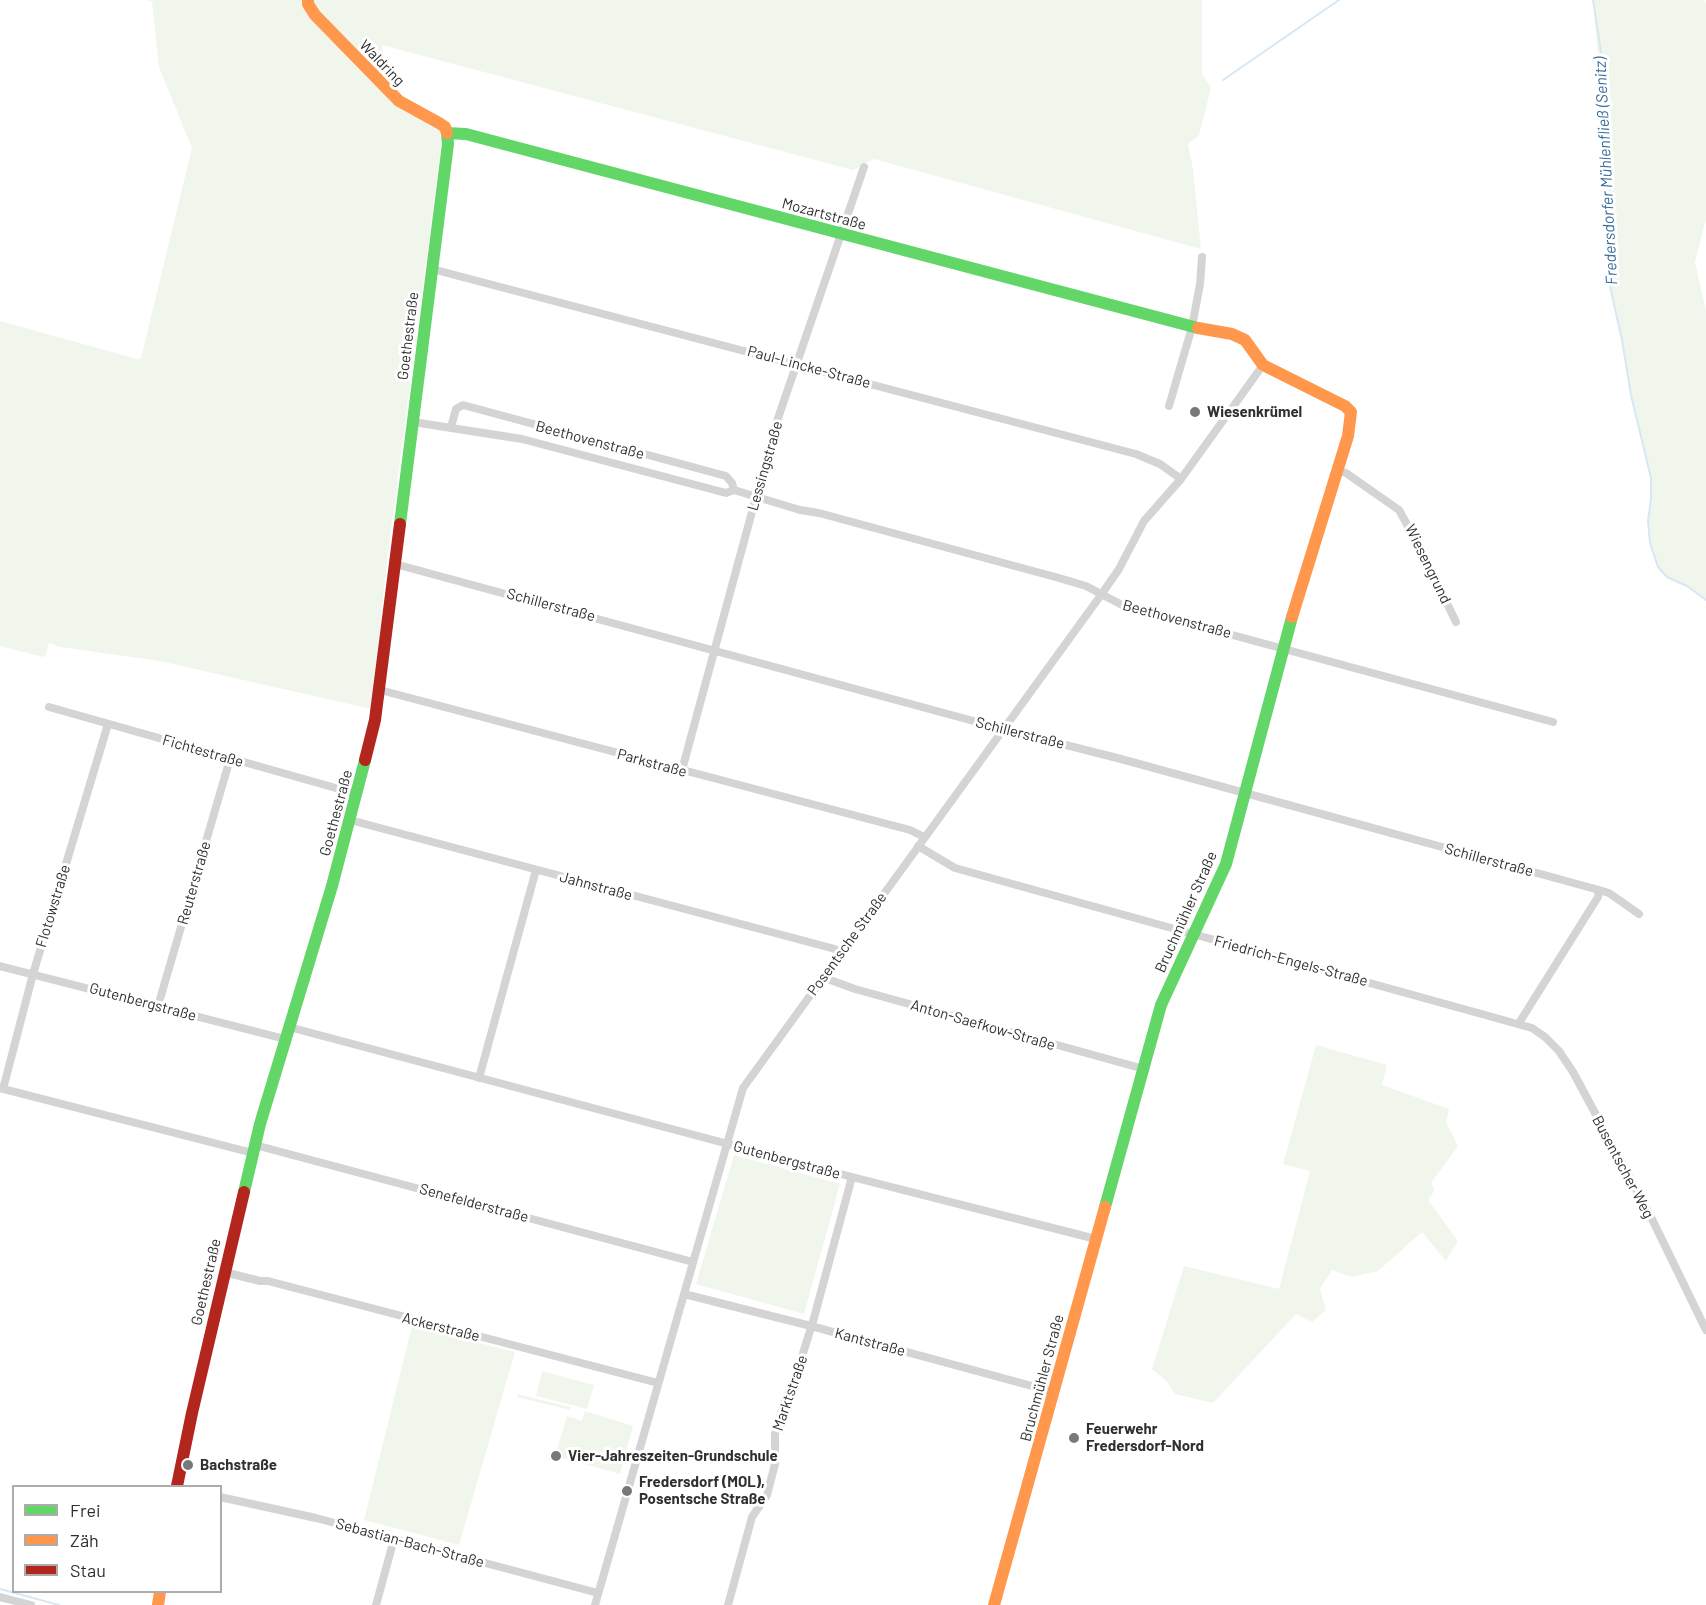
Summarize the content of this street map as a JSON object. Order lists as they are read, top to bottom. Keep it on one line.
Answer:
{"streets":{"street":["Waldring","Mozartstraße","Goethestraße","Paul-Lincke-Straße","Beethovenstraße","Lessingstraße","Wiesengrund","Schillerstraße","Fichtestraße","Parkstraße","Reuterstraße","Jahnstraße","Flotowstraße","Bruchmühler Straße","Posentsche Straße","Friedrich-Engels-Straße","Gutenbergstraße","Anton-Saefkow-Straße","Busentscher Weg","Senefelderstraße","Ackerstraße","Kantstraße","Marktstraße","Sebastian-Bach-Straße"]},"crossings":[["Waldring","Mozartstraße"],["Waldring","Goethestraße"],["Mozartstraße","Goethestraße"],["Mozartstraße","Lessingstraße"],["Mozartstraße","Bruchmühler Straße"],["Goethestraße","Paul-Lincke-Straße"],["Goethestraße","Beethovenstraße"],["Goethestraße","Schillerstraße"],["Goethestraße","Fichtestraße"],["Goethestraße","Parkstraße"],["Goethestraße","Jahnstraße"],["Goethestraße","Gutenbergstraße"],["Goethestraße","Senefelderstraße"],["Goethestraße","Ackerstraße"],["Paul-Lincke-Straße","Lessingstraße"],["Paul-Lincke-Straße","Posentsche Straße"],["Beethovenstraße","Lessingstraße"],["Beethovenstraße","Bruchmühler Straße"],["Beethovenstraße","Posentsche Straße"],["Lessingstraße","Schillerstraße"],["Lessingstraße","Parkstraße"],["Wiesengrund","Bruchmühler Straße"],["Schillerstraße","Bruchmühler Straße"],["Schillerstraße","Posentsche Straße"],["Fichtestraße","Reuterstraße"],["Fichtestraße","Flotowstraße"],["Parkstraße","Posentsche Straße"],["Reuterstraße","Gutenbergstraße"],["Jahnstraße","Posentsche Straße"],["Flotowstraße","Gutenbergstraße"],["Flotowstraße","Senefelderstraße"],["Bruchmühler Straße","Posentsche Straße"],["Bruchmühler Straße","Friedrich-Engels-Straße"],["Bruchmühler Straße","Gutenbergstraße"],["Bruchmühler Straße","Anton-Saefkow-Straße"],["Bruchmühler Straße","Kantstraße"],["Posentsche Straße","Friedrich-Engels-Straße"],["Posentsche Straße","Gutenbergstraße"],["Posentsche Straße","Anton-Saefkow-Straße"],["Posentsche Straße","Senefelderstraße"],["Posentsche Straße","Ackerstraße"],["Posentsche Straße","Kantstraße"],["Posentsche Straße","Sebastian-Bach-Straße"],["Friedrich-Engels-Straße","Busentscher Weg"],["Gutenbergstraße","Marktstraße"],["Kantstraße","Marktstraße"]],"water":["Fredersdorfer Mühlenfließ (Senitz)"],"places":["Wiesenkrümel","Feuerwehr Fredersdorf-Nord","Vier-Jahreszeiten-Grundschule","Bachstraße","Fredersdorf (MOL), Posentsche Straße"],"legend":["Frei","Zäh","Stau"]}
